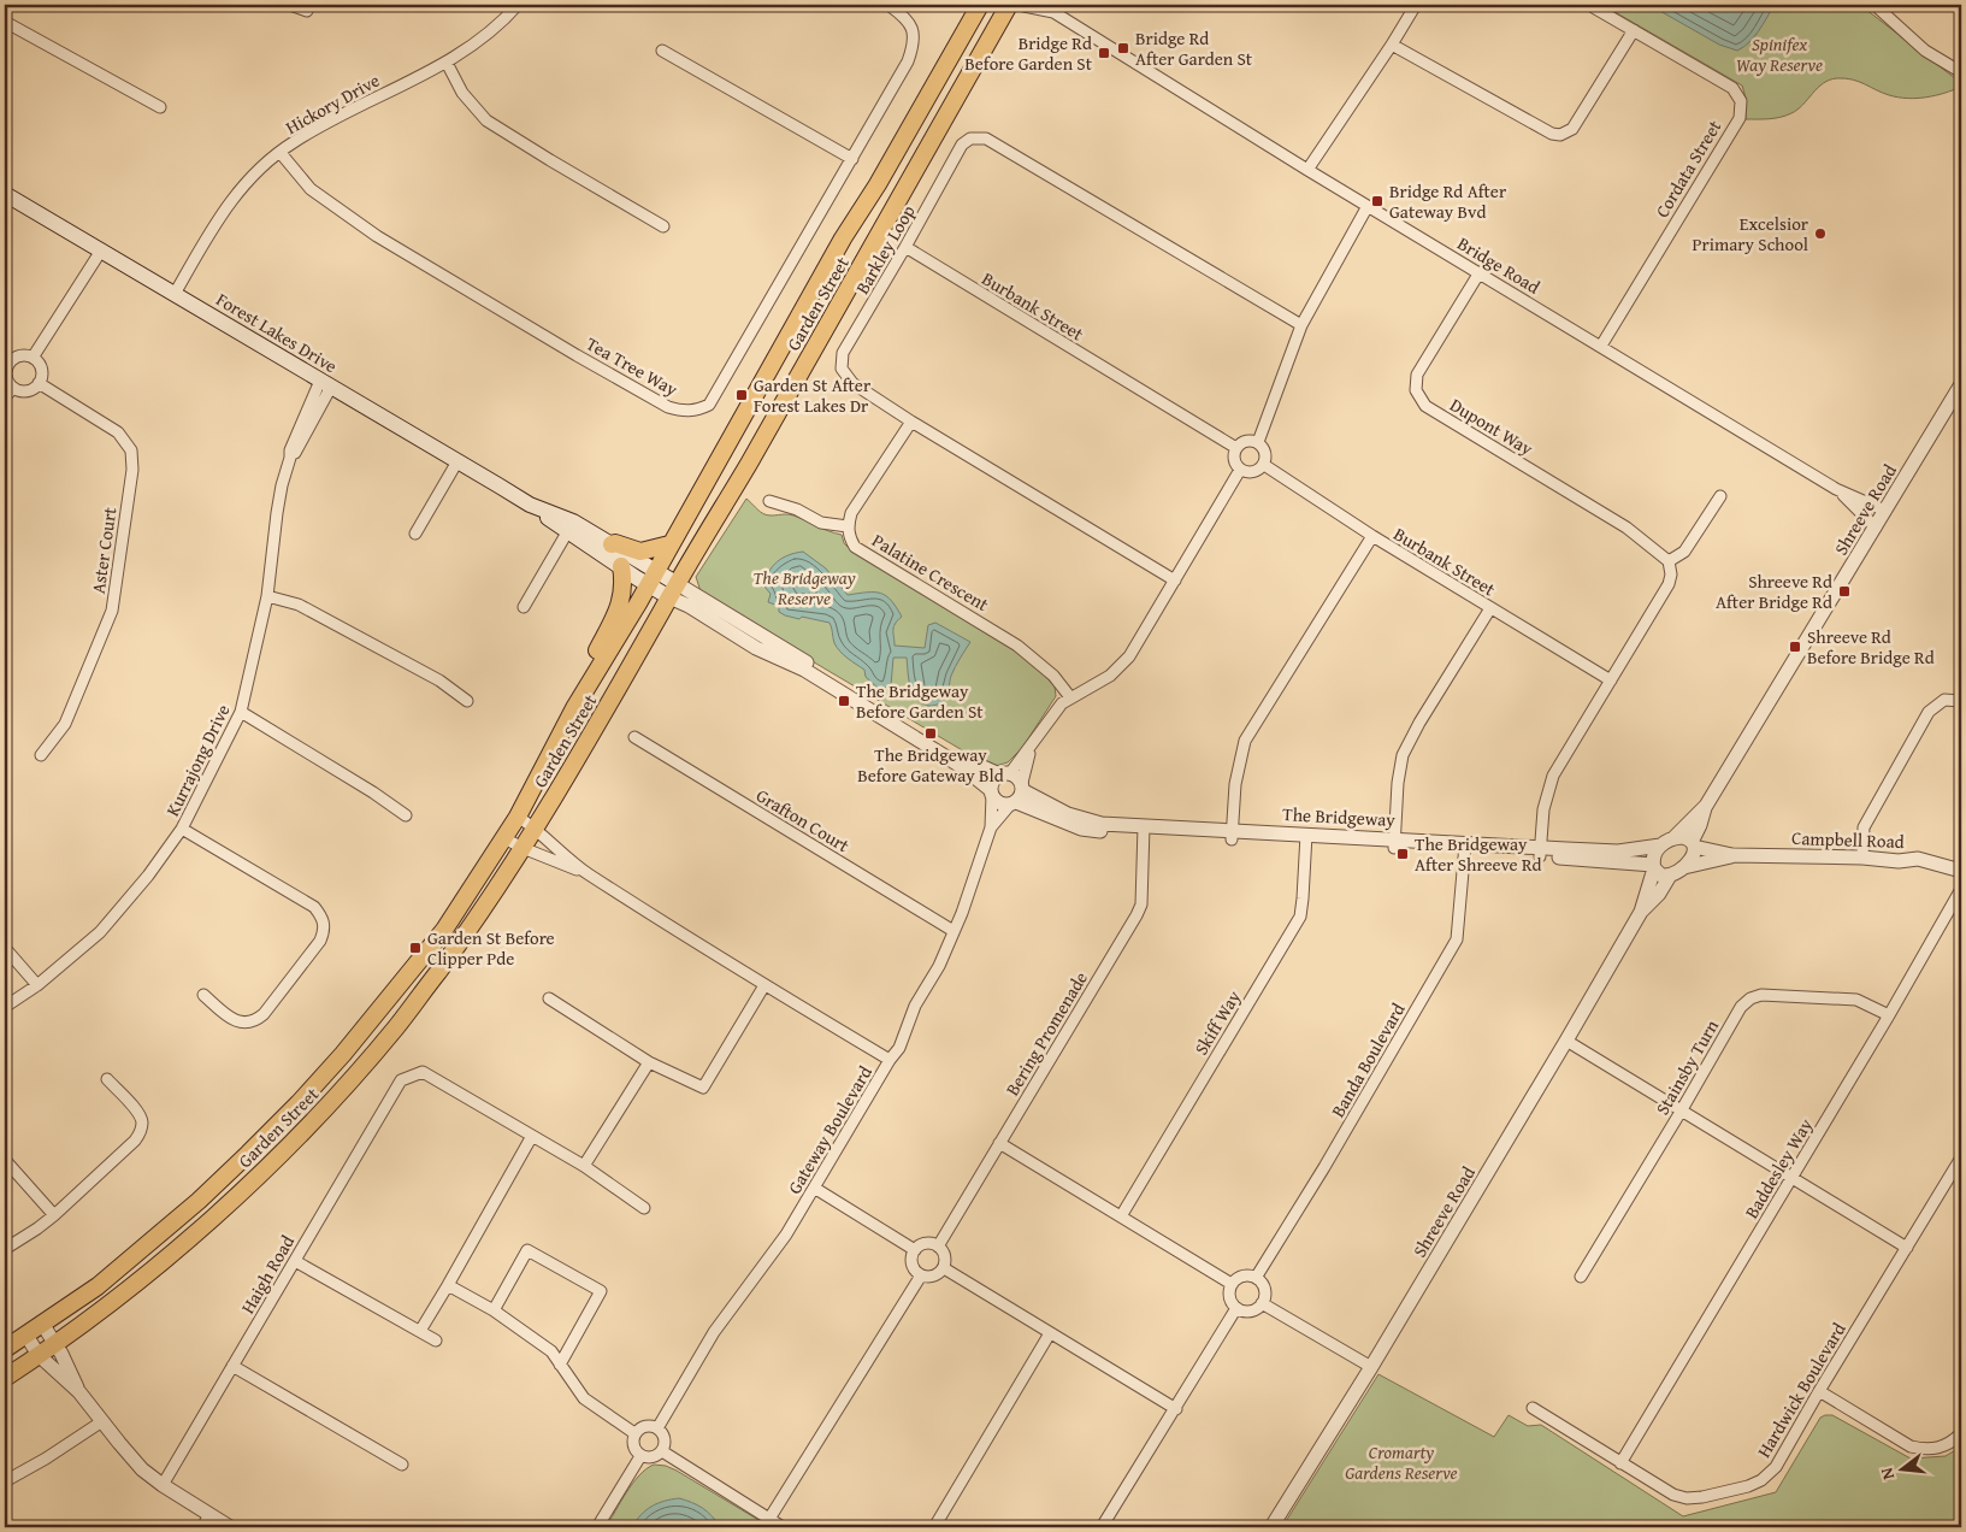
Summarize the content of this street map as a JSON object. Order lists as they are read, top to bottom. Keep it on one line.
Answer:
{"streets":{"main road":["Garden Street","Forest Lakes Drive","The Bridgeway"],"street":["Hickory Drive","Cordata Street","Barkley Loop","Bridge Road","Burbank Street","Tea Tree Way","Dupont Way","Shreeve Road","Aster Court","Palatine Crescent","Kurrajong Drive","Grafton Court","Campbell Road","Skiff Way","Bering Promenade","Banda Boulevard","Stainsby Turn","Gateway Boulevard","Baddesley Way","Haigh Road","Hardwick Boulevard"]},"crossings":[["Hickory Drive","Forest Lakes Drive"],["Hickory Drive","Tea Tree Way"],["Cordata Street","Bridge Road"],["Barkley Loop","Burbank Street"],["Barkley Loop","Gateway Boulevard"],["Bridge Road","Dupont Way"],["Bridge Road","Shreeve Road"],["Garden Street","Forest Lakes Drive"],["Garden Street","The Bridgeway"],["Burbank Street","Gateway Boulevard"],["Forest Lakes Drive","Kurrajong Drive"],["Forest Lakes Drive","The Bridgeway"],["Shreeve Road","The Bridgeway"],["Shreeve Road","Campbell Road"],["Palatine Crescent","Gateway Boulevard"],["The Bridgeway","Campbell Road"],["The Bridgeway","Skiff Way"],["The Bridgeway","Bering Promenade"],["The Bridgeway","Banda Boulevard"],["The Bridgeway","Gateway Boulevard"],["Grafton Court","Gateway Boulevard"],["Stainsby Turn","Baddesley Way"],["Baddesley Way","Hardwick Boulevard"]],"parks":["Spinifex Way Reserve","The Bridgeway Reserve","Cromarty Gardens Reserve"],"places":{"transit":["Bridge Rd After Garden St","Bridge Rd Before Garden St","Bridge Rd After Gateway Bvd","Garden St After Forest Lakes Dr","Shreeve Rd After Bridge Rd","Shreeve Rd Before Bridge Rd","The Bridgeway Before Garden St","The Bridgeway Before Gateway Bld","The Bridgeway After Shreeve Rd","Garden St Before Clipper Pde"],"other":["Excelsior Primary School"]},"north":"left"}
